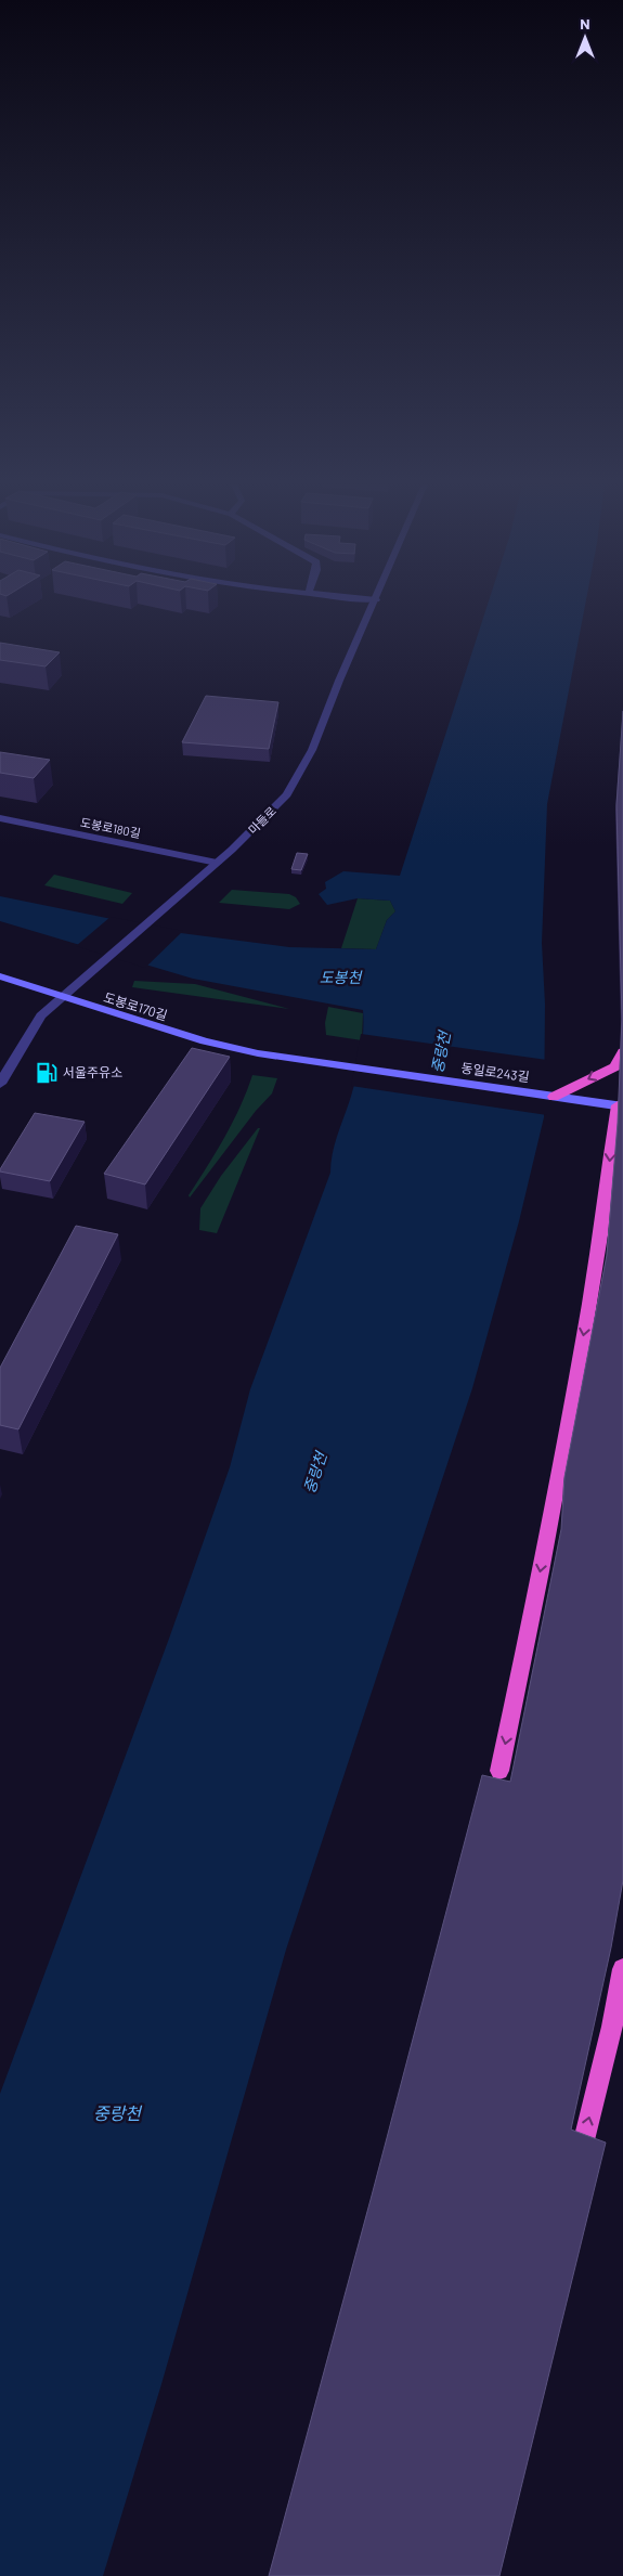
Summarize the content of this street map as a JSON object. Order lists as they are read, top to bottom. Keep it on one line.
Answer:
{"streets":{"main road":["도봉로170길","동일로243길"],"street":["마들로","도봉로180길"]},"crossings":[["마들로","도봉로180길"],["마들로","도봉로170길"],["도봉로170길","동일로243길"]],"water":["도봉천","중랑천"],"places":{"fuel station":["서울주유소"]},"north":"top"}
